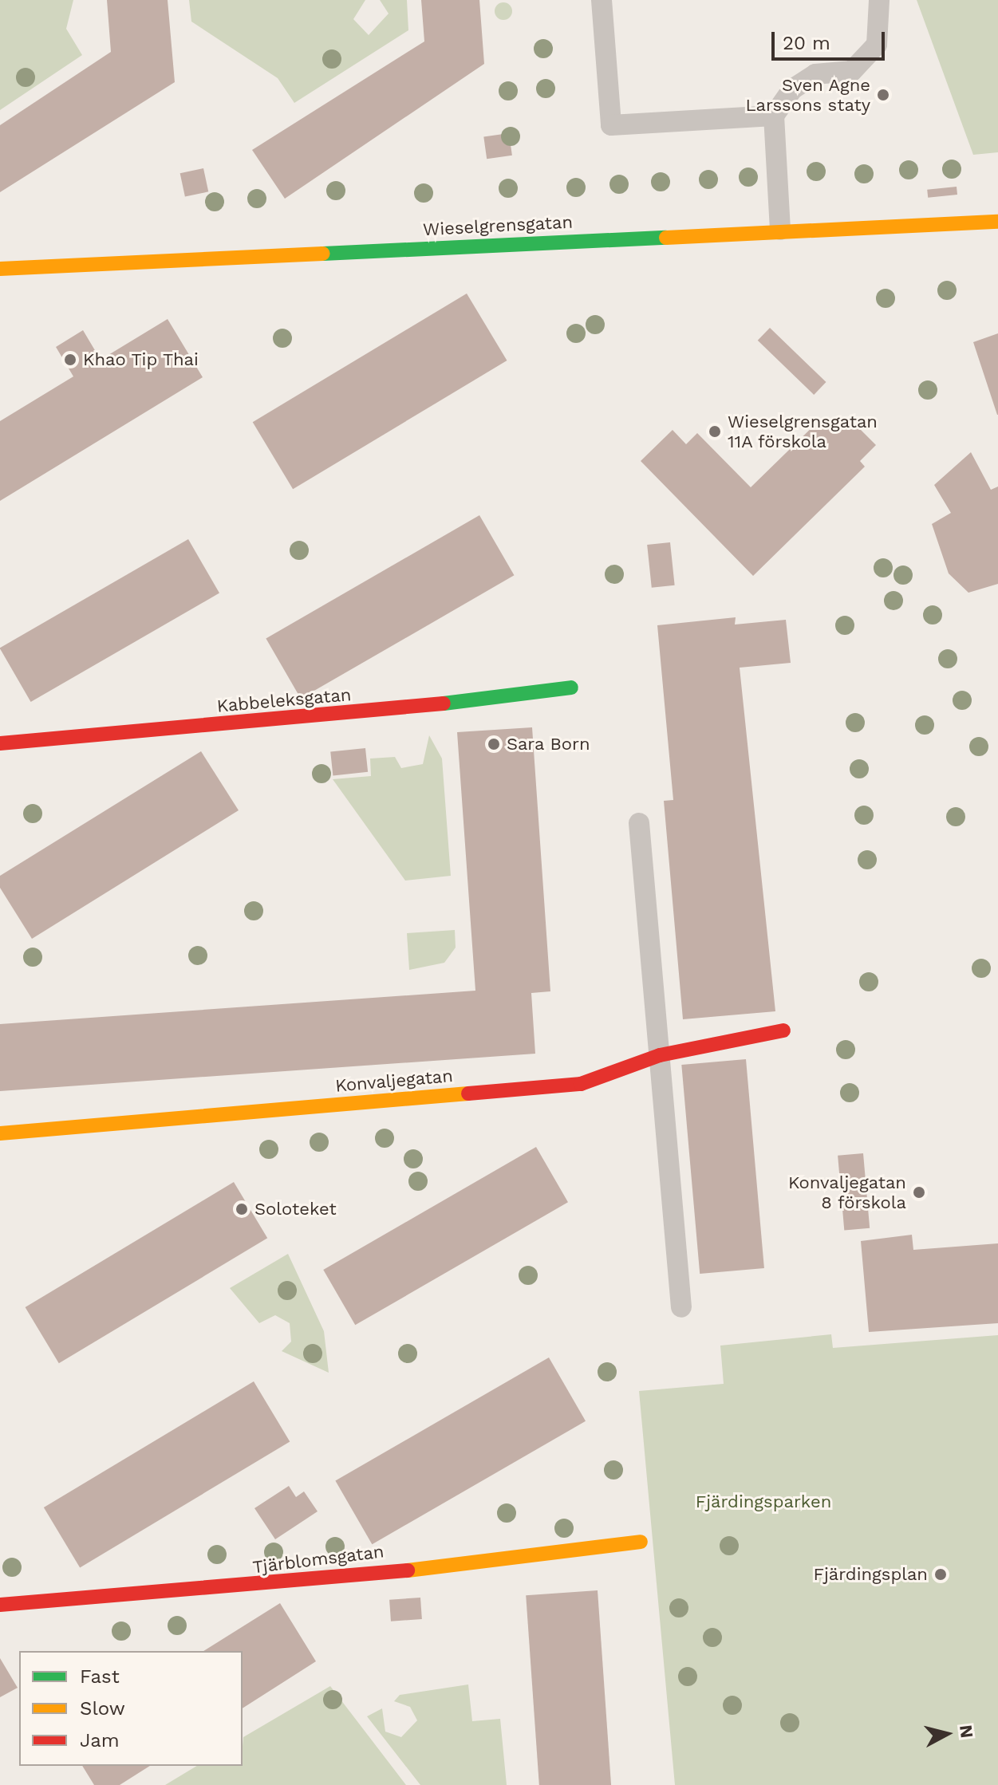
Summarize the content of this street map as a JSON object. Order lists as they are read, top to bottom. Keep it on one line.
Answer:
{"streets":{"street":["Wieselgrensgatan","Kabbeleksgatan","Konvaljegatan","Tjärblomsgatan"]},"parks":["Fjärdingsparken"],"places":["Sven Agne Larssons staty","Khao Tip Thai","Wieselgrensgatan 11A förskola","Sara Born","Konvaljegatan 8 förskola","Soloteket","Fjärdingsplan"],"legend":["Fast","Slow","Jam"],"scale_bar":"20 m","north":"right"}
